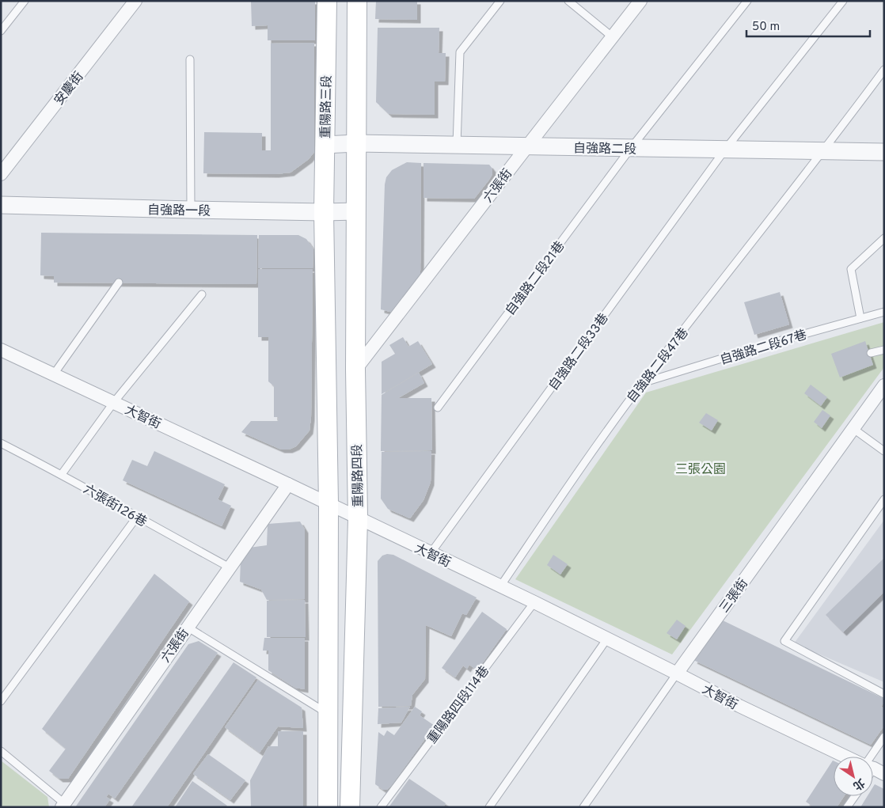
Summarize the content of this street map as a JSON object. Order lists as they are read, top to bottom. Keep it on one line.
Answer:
{"streets":{"main road":["重陽路三段","重陽路四段"],"street":["安慶街","自強路二段","六張街","自強路一段","大智街","三張街"],"lane":["自強路二段21巷","自強路二段67巷","自強路二段33巷","自強路二段47巷","六張街126巷","重陽路四段114巷"]},"crossings":[["重陽路三段","自強路二段"],["重陽路三段","自強路一段"],["自強路二段","六張街"],["自強路二段","自強路二段21巷"],["自強路二段","自強路二段33巷"],["自強路二段","自強路二段47巷"],["自強路二段","重陽路四段"],["六張街","大智街"],["六張街","重陽路四段"],["六張街","六張街126巷"],["自強路一段","重陽路四段"],["自強路二段67巷","自強路二段47巷"],["自強路二段33巷","大智街"],["自強路二段47巷","大智街"],["大智街","重陽路四段"],["大智街","三張街"],["大智街","重陽路四段114巷"]],"parks":["三張公園"],"scale_bar":"50 m","north":"bottom right"}
